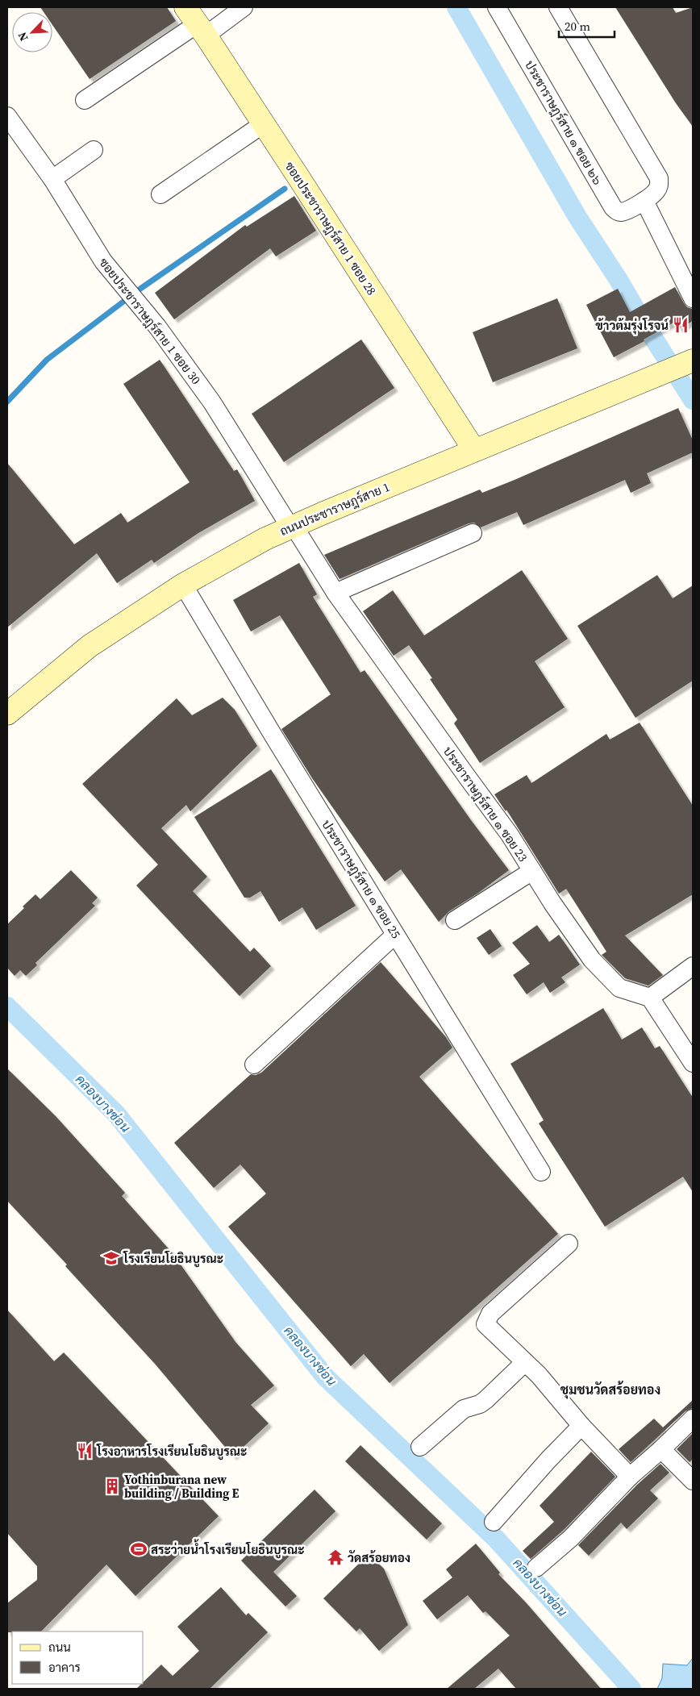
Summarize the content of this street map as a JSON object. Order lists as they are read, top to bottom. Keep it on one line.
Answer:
{"streets":{"main road":["ซอยประชาราษฎร์สาย 1 ซอย 28","ถนนประชาราษฎร์สาย 1"],"street":["ประชาราษฎร์สาย ๑ ซอย ๒๖","ซอยประชาราษฎร์สาย 1 ซอย 30","ประชาราษฎร์สาย ๑ ซอย 23","ประชาราษฎร์สาย ๑ ซอย 25"]},"crossings":[["ซอยประชาราษฎร์สาย 1 ซอย 28","ถนนประชาราษฎร์สาย 1"],["ซอยประชาราษฎร์สาย 1 ซอย 30","ถนนประชาราษฎร์สาย 1"],["ซอยประชาราษฎร์สาย 1 ซอย 30","ประชาราษฎร์สาย ๑ ซอย 23"],["ถนนประชาราษฎร์สาย 1","ประชาราษฎร์สาย ๑ ซอย 23"],["ถนนประชาราษฎร์สาย 1","ประชาราษฎร์สาย ๑ ซอย 25"]],"districts":["ชุมชนวัดสร้อยทอง"],"water":["คลองบางซ่อน"],"places":{"restaurant":["ข้าวต้มรุ่งโรจน์","โรงอาหารโรงเรียนโยธินบูรณะ"],"school or university":["โรงเรียนโยธินบูรณะ"],"building":["Yothinburana new building / Building E"],"sports":["สระว่ายนํ้าโรงเรียนโยธินบูรณะ"],"temple":["วัดสร้อยทอง"]},"legend":["ถนน","อาคาร"],"scale_bar":"20 m","north":"bottom left"}
